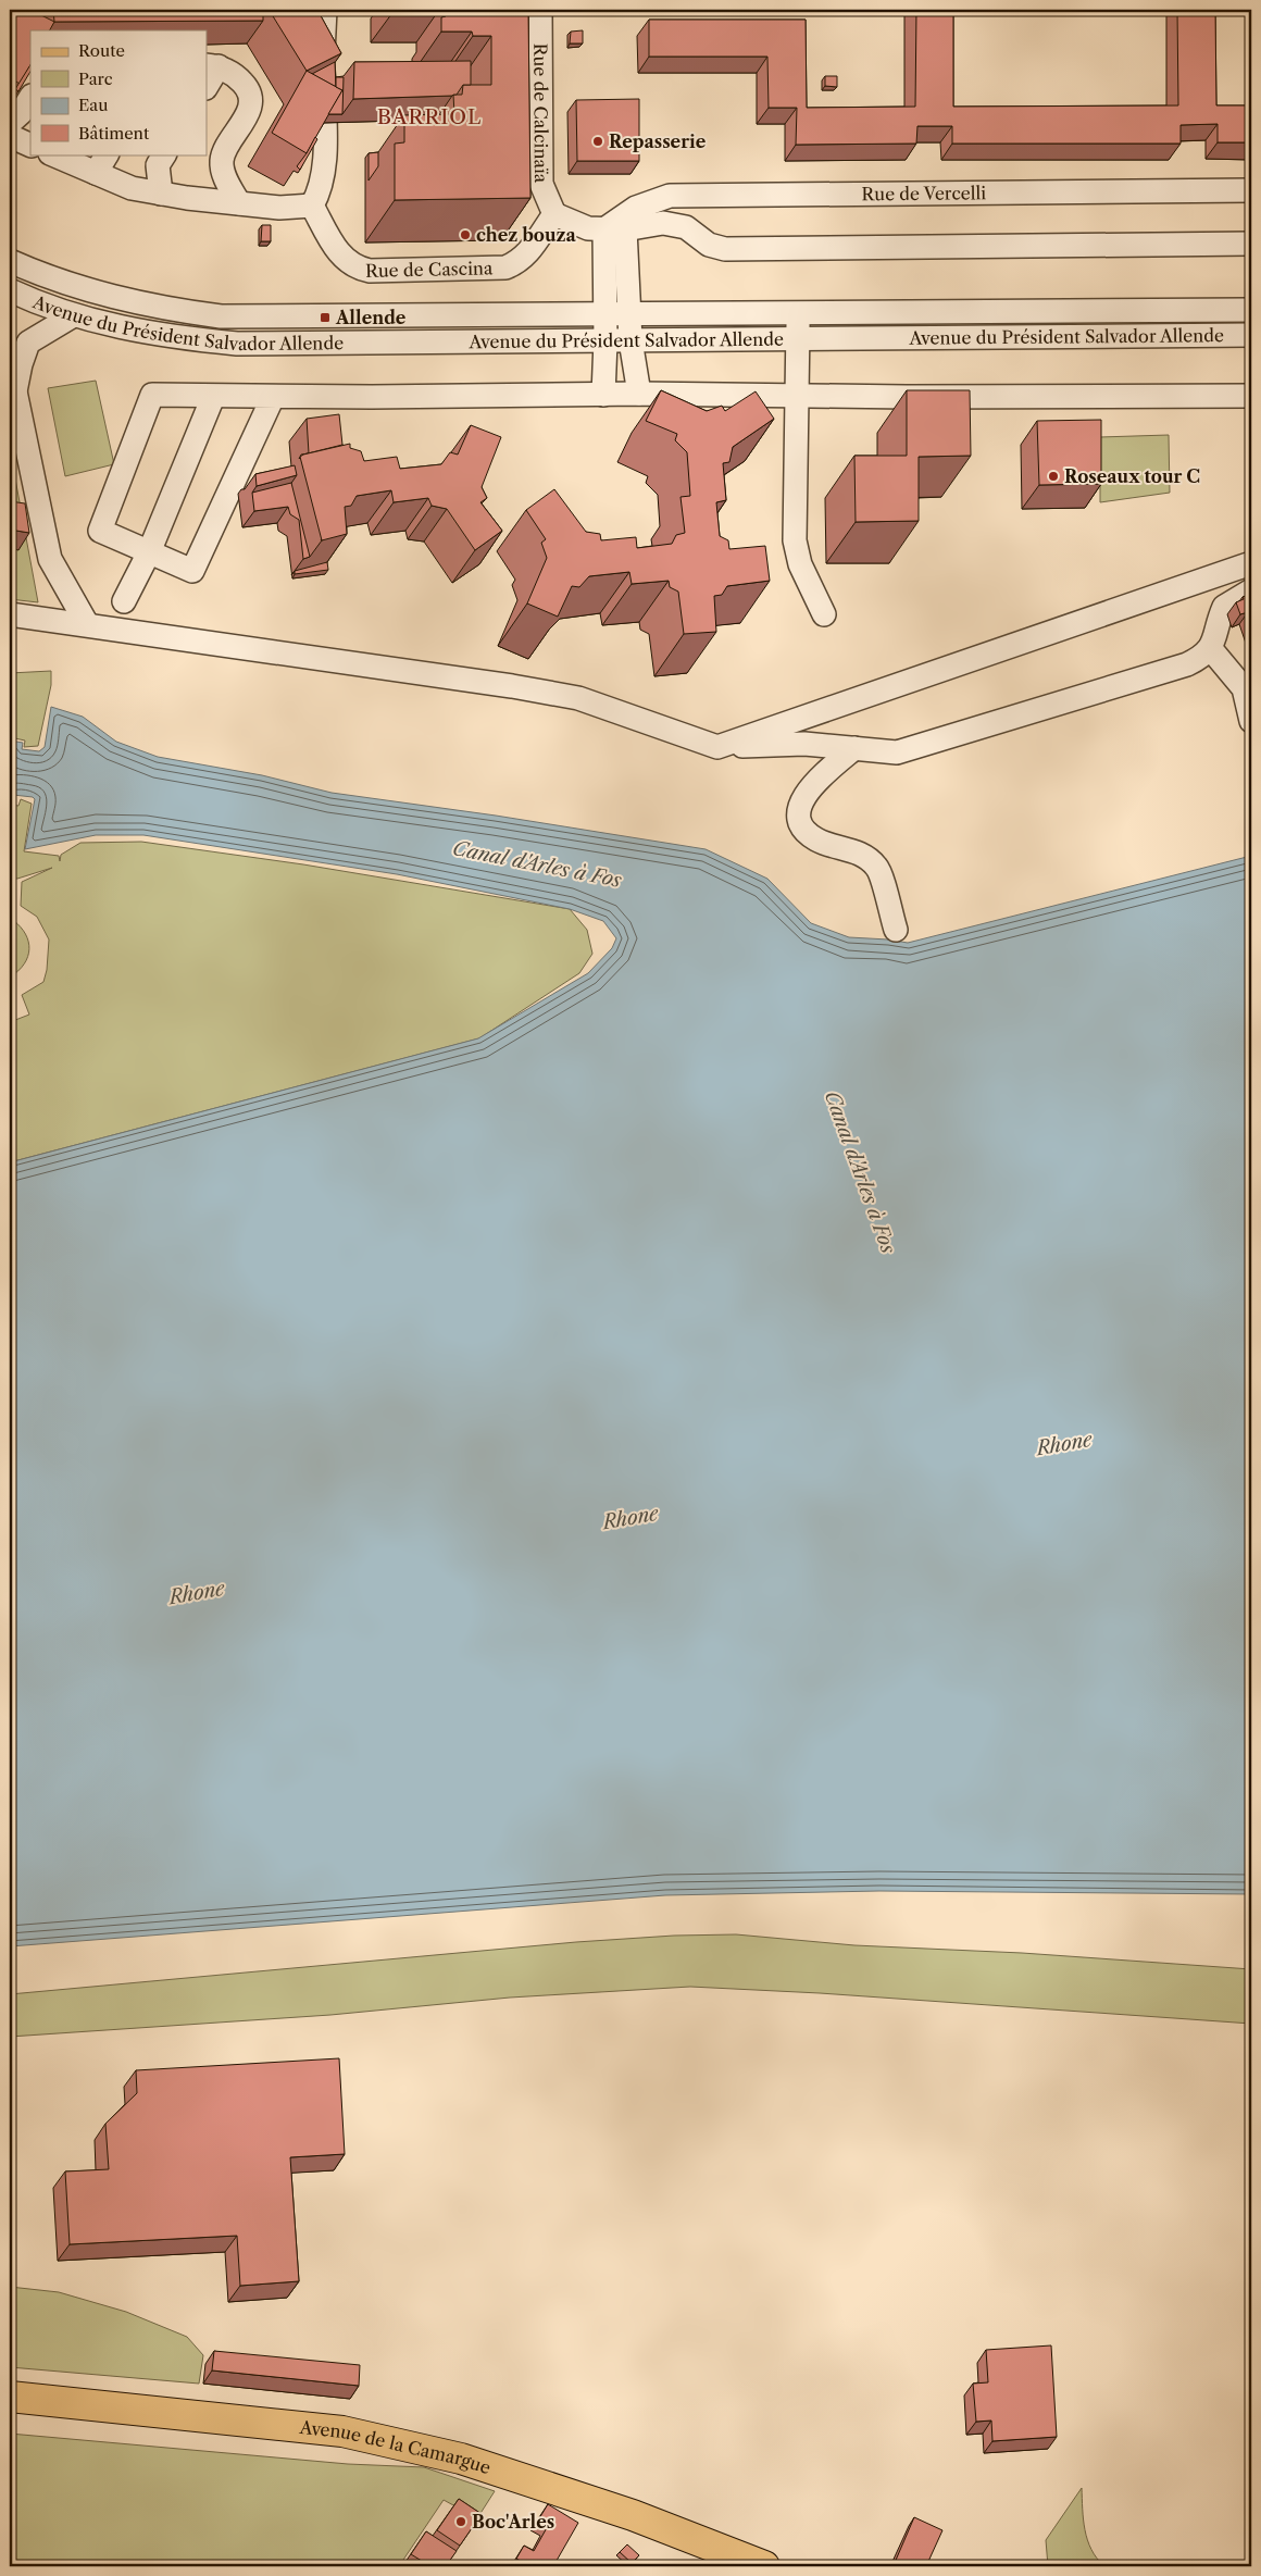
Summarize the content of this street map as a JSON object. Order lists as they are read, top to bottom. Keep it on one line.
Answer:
{"streets":{"main road":["Avenue de la Camargue"],"street":["Rue de Calcinaïa","Rue de Vercelli","Rue de Cascina","Avenue du Président Salvador Allende"]},"crossings":[["Rue de Calcinaïa","Rue de Cascina"]],"districts":["BARRIOL"],"water":["Canal d'Arles à Fos","Rhone"],"places":{"other":["Repasserie","chez bouza","Roseaux tour C","Boc'Arles"],"transit":["Allende"]},"legend":["Route","Parc","Eau","Bâtiment"]}
